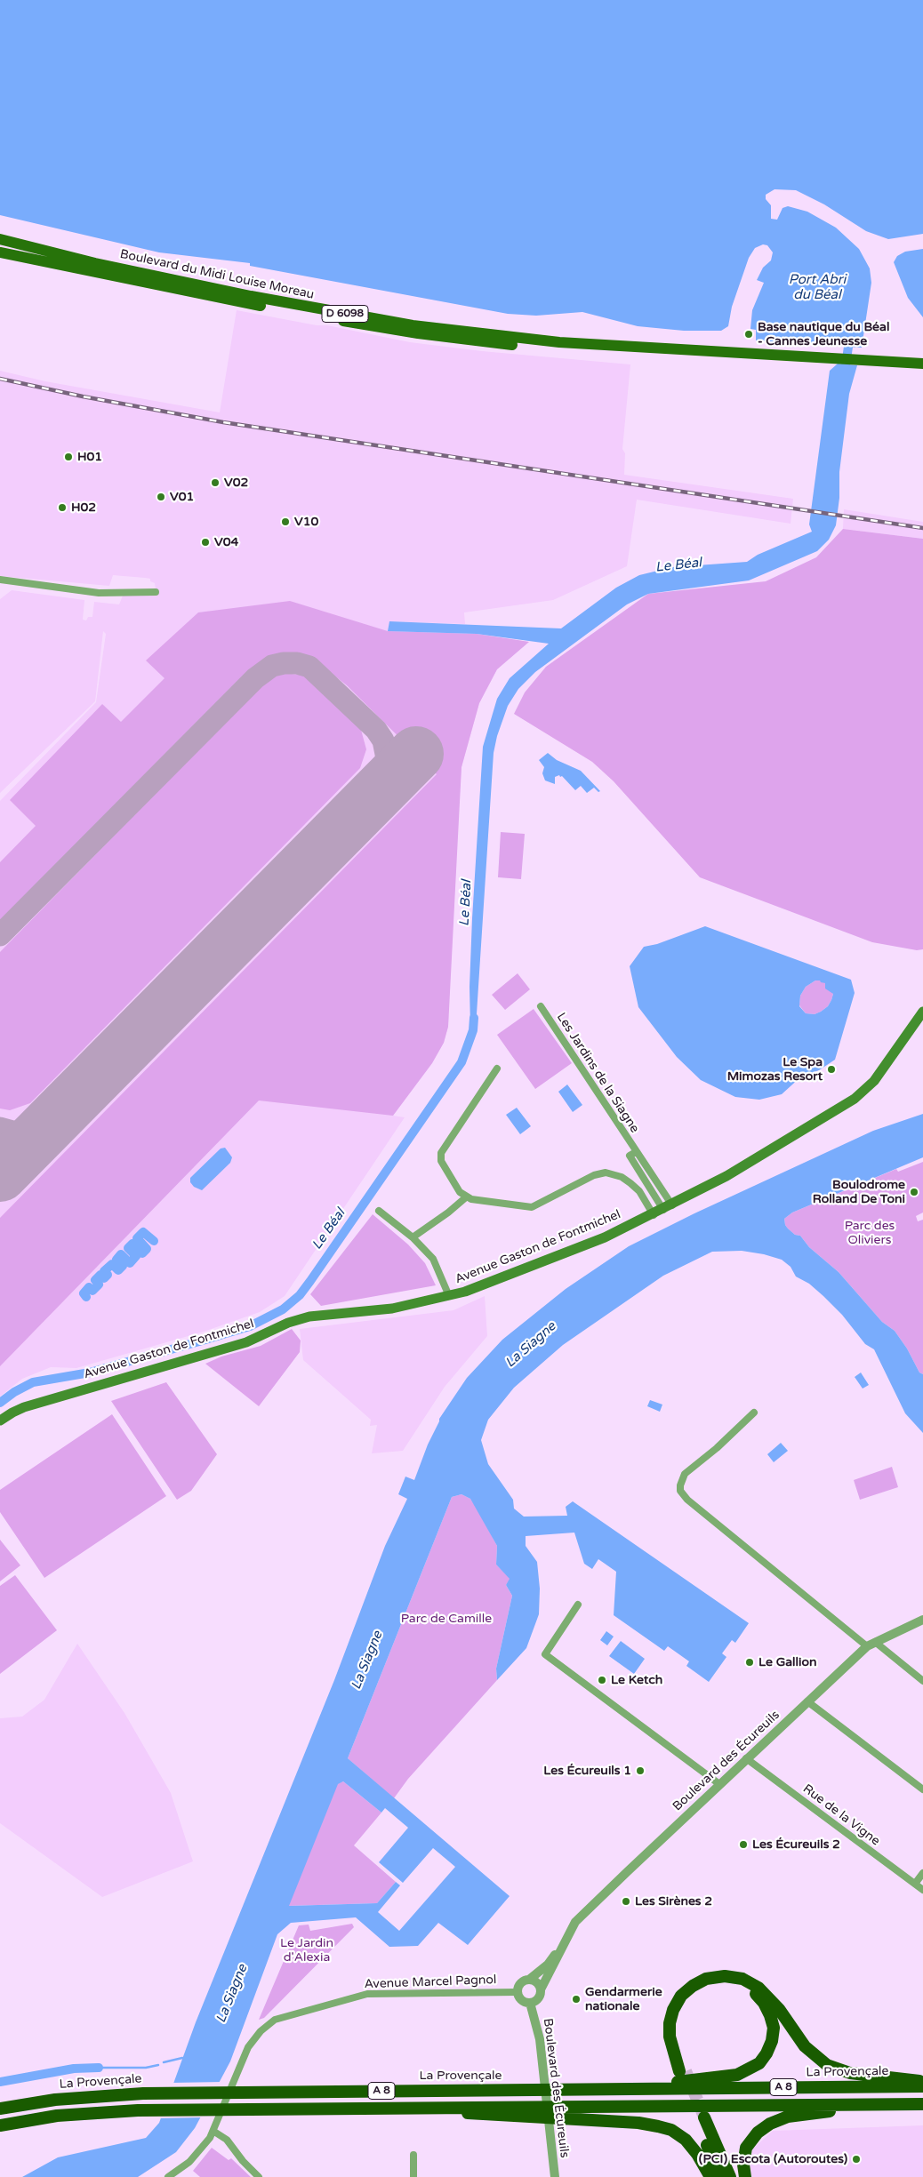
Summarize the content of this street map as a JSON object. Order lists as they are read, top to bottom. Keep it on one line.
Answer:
{"streets":{"highway":["La Provençale","A 8"],"main road":["Boulevard du Midi Louise Moreau","D 6098","Avenue Gaston de Fontmichel"],"street":["Les Jardins de la Siagne","Boulevard des Écureuils","Rue de la Vigne","Avenue Marcel Pagnol"]},"crossings":[["Les Jardins de la Siagne","Avenue Gaston de Fontmichel"],["Boulevard des Écureuils","Rue de la Vigne"],["Boulevard des Écureuils","Avenue Marcel Pagnol"]],"water":["Port Abri du Béal","Le Béal","La Siagne"],"parks":["Parc des Oliviers","Parc de Camille","Le Jardin d'Alexia"],"places":["Base nautique du Béal - Cannes Jeunesse","H01","V02","V01","H02","V10","V04","Le Spa Mimozas Resort","Boulodrome Rolland De Toni","Le Gallion","Le Ketch","Les Écureuils 1","Les Écureuils 2","Les Sirènes 2","Gendarmerie nationale","(PCI) Escota (Autoroutes)"]}
